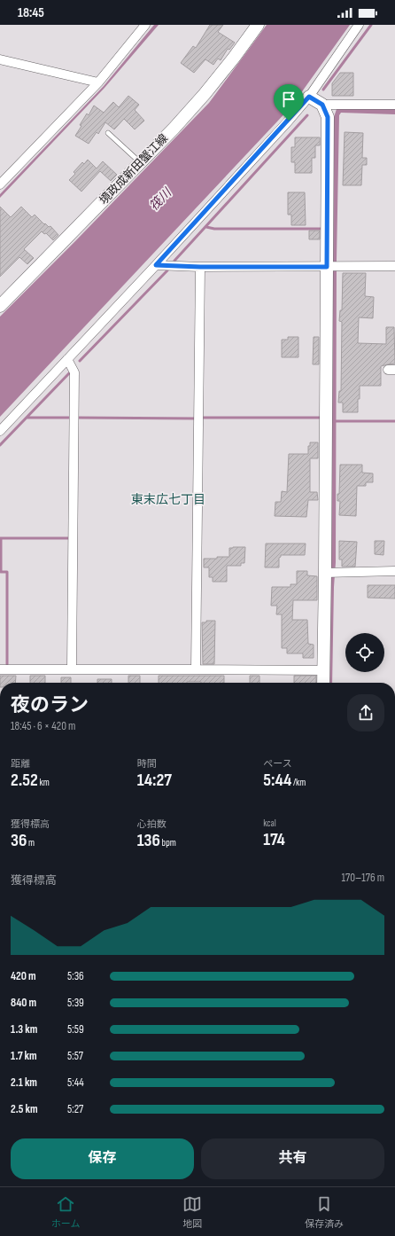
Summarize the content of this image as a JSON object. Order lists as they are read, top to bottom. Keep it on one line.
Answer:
{"streets":{"street":["境政成新田蟹江線"]},"districts":["東末広七丁目"],"water":["筏川"],"page":{"status":"18:45","heading":["夜のラン","18:45 · 6 × 420 m"],"stats":[["距離","2.52 km"],["時間","14:27"],["ペース","5:44 /km"],["獲得標高","36 m"],["心拍数","136 bpm"],["kcal","174"]],"chart":["獲得標高","170–176 m"],"list":[{"name":"420 m","note":"5:36"},{"name":"840 m","note":"5:39"},{"name":"1.3 km","note":"5:59"},{"name":"1.7 km","note":"5:57"},{"name":"2.1 km","note":"5:44"},{"name":"2.5 km","note":"5:27"}],"buttons":["保存","共有"],"tabs":["ホーム","地図","保存済み"]}}
